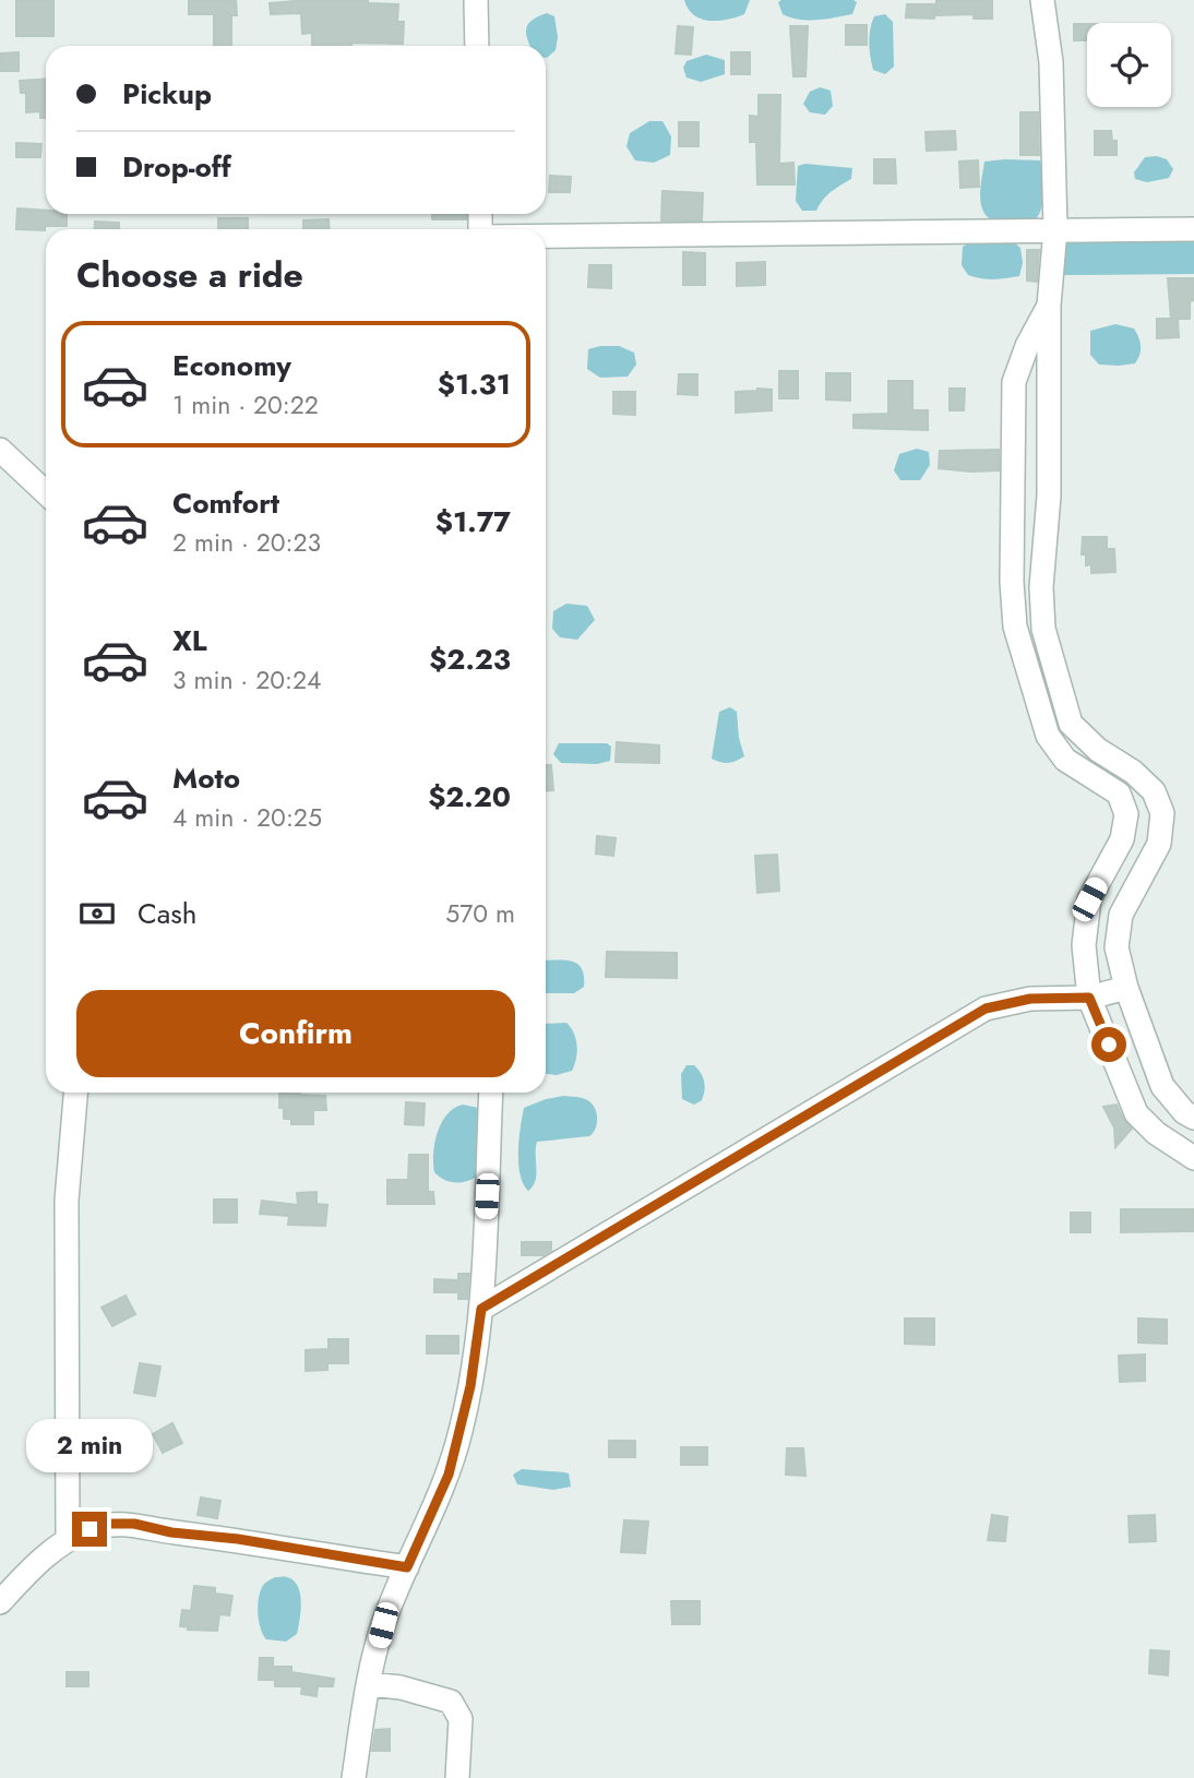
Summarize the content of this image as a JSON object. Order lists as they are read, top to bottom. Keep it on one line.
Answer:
{"page":{"banner":["Pickup","Drop-off"],"heading":"Choose a ride","list":[{"name":"Economy","note":"1 min · 20:22","value":"$1.31"},{"name":"Comfort","note":"2 min · 20:23","value":"$1.77"},{"name":"XL","note":"3 min · 20:24","value":"$2.23"},{"name":"Moto","note":"4 min · 20:25","value":"$2.20"}],"pay":["Cash","570 m"],"buttons":"Confirm","bubble":"2 min"}}
